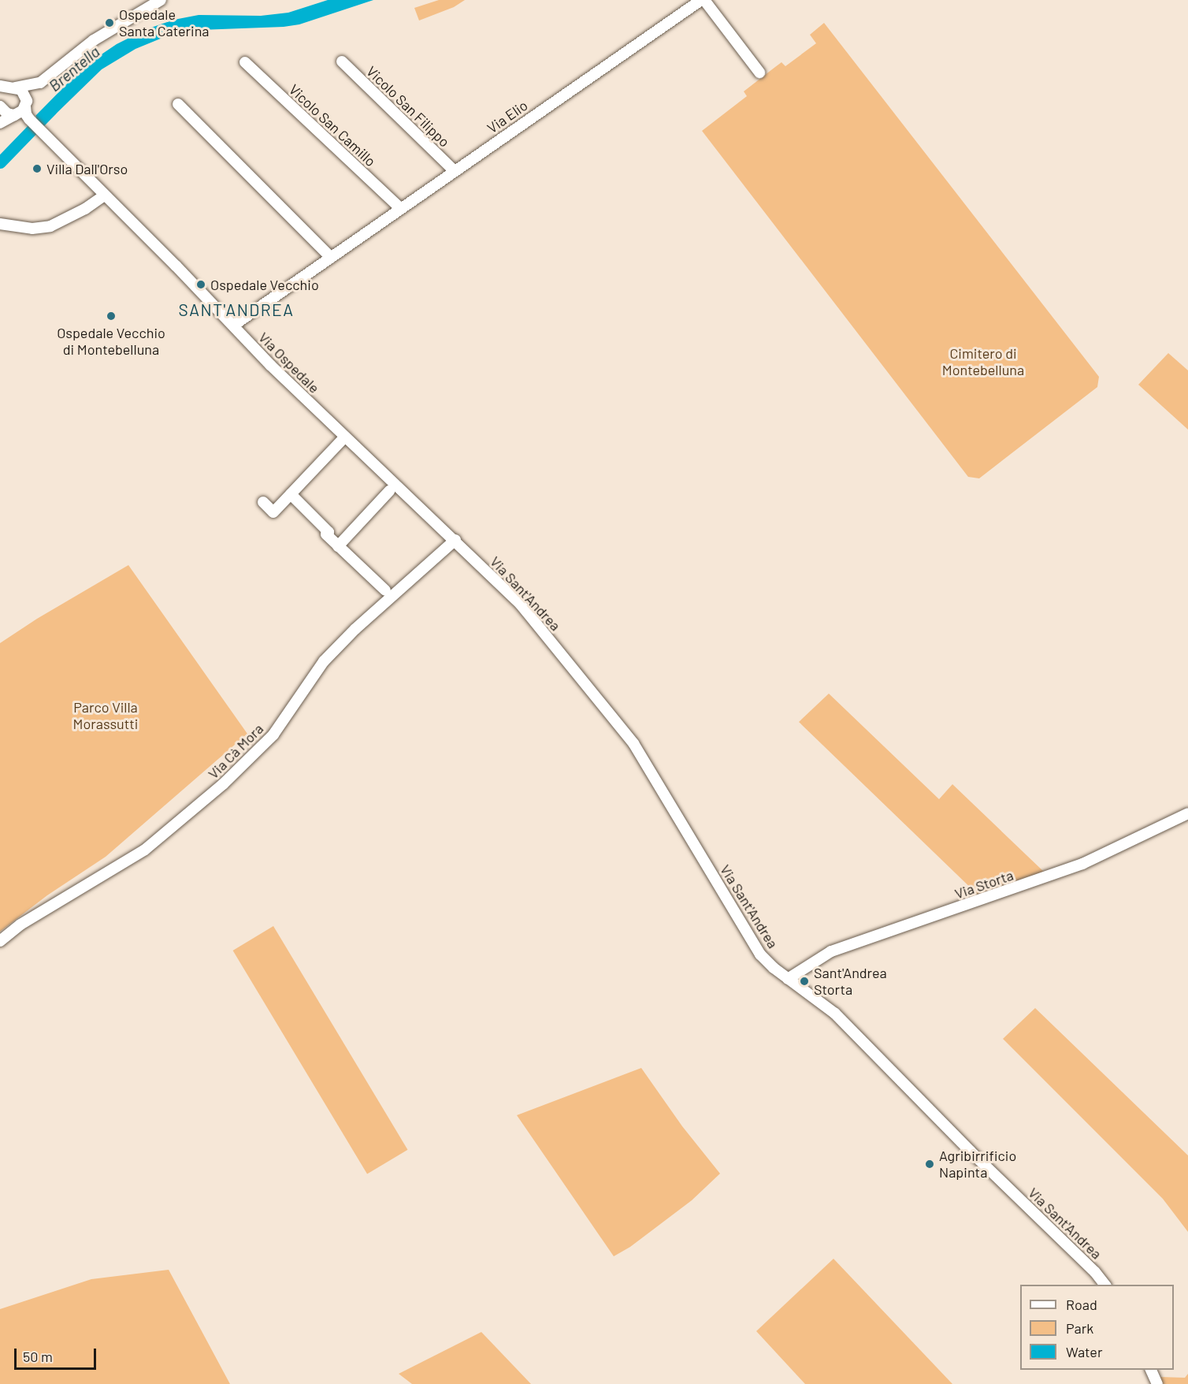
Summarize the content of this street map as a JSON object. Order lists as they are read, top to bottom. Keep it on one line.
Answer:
{"streets":{"street":["Vicolo San Filippo","Via Elio","Vicolo San Camillo","Via Ospedale","Via Sant'Andrea","Via Cà Mora","Via Storta"]},"crossings":[["Vicolo San Filippo","Via Elio"],["Via Elio","Vicolo San Camillo"],["Via Elio","Via Ospedale"],["Via Ospedale","Via Sant'Andrea"],["Via Ospedale","Via Cà Mora"],["Via Sant'Andrea","Via Cà Mora"],["Via Sant'Andrea","Via Storta"]],"districts":["SANT'ANDREA"],"water":["Brentella"],"parks":["Cimitero di Montebelluna","Parco Villa Morassutti"],"places":["Ospedale Santa Caterina","Villa Dall'Orso","Ospedale Vecchio","Ospedale Vecchio di Montebelluna","Sant'Andrea Storta","Agribirrificio Napinta"],"legend":["Road","Park","Water"],"scale_bar":"50 m"}
